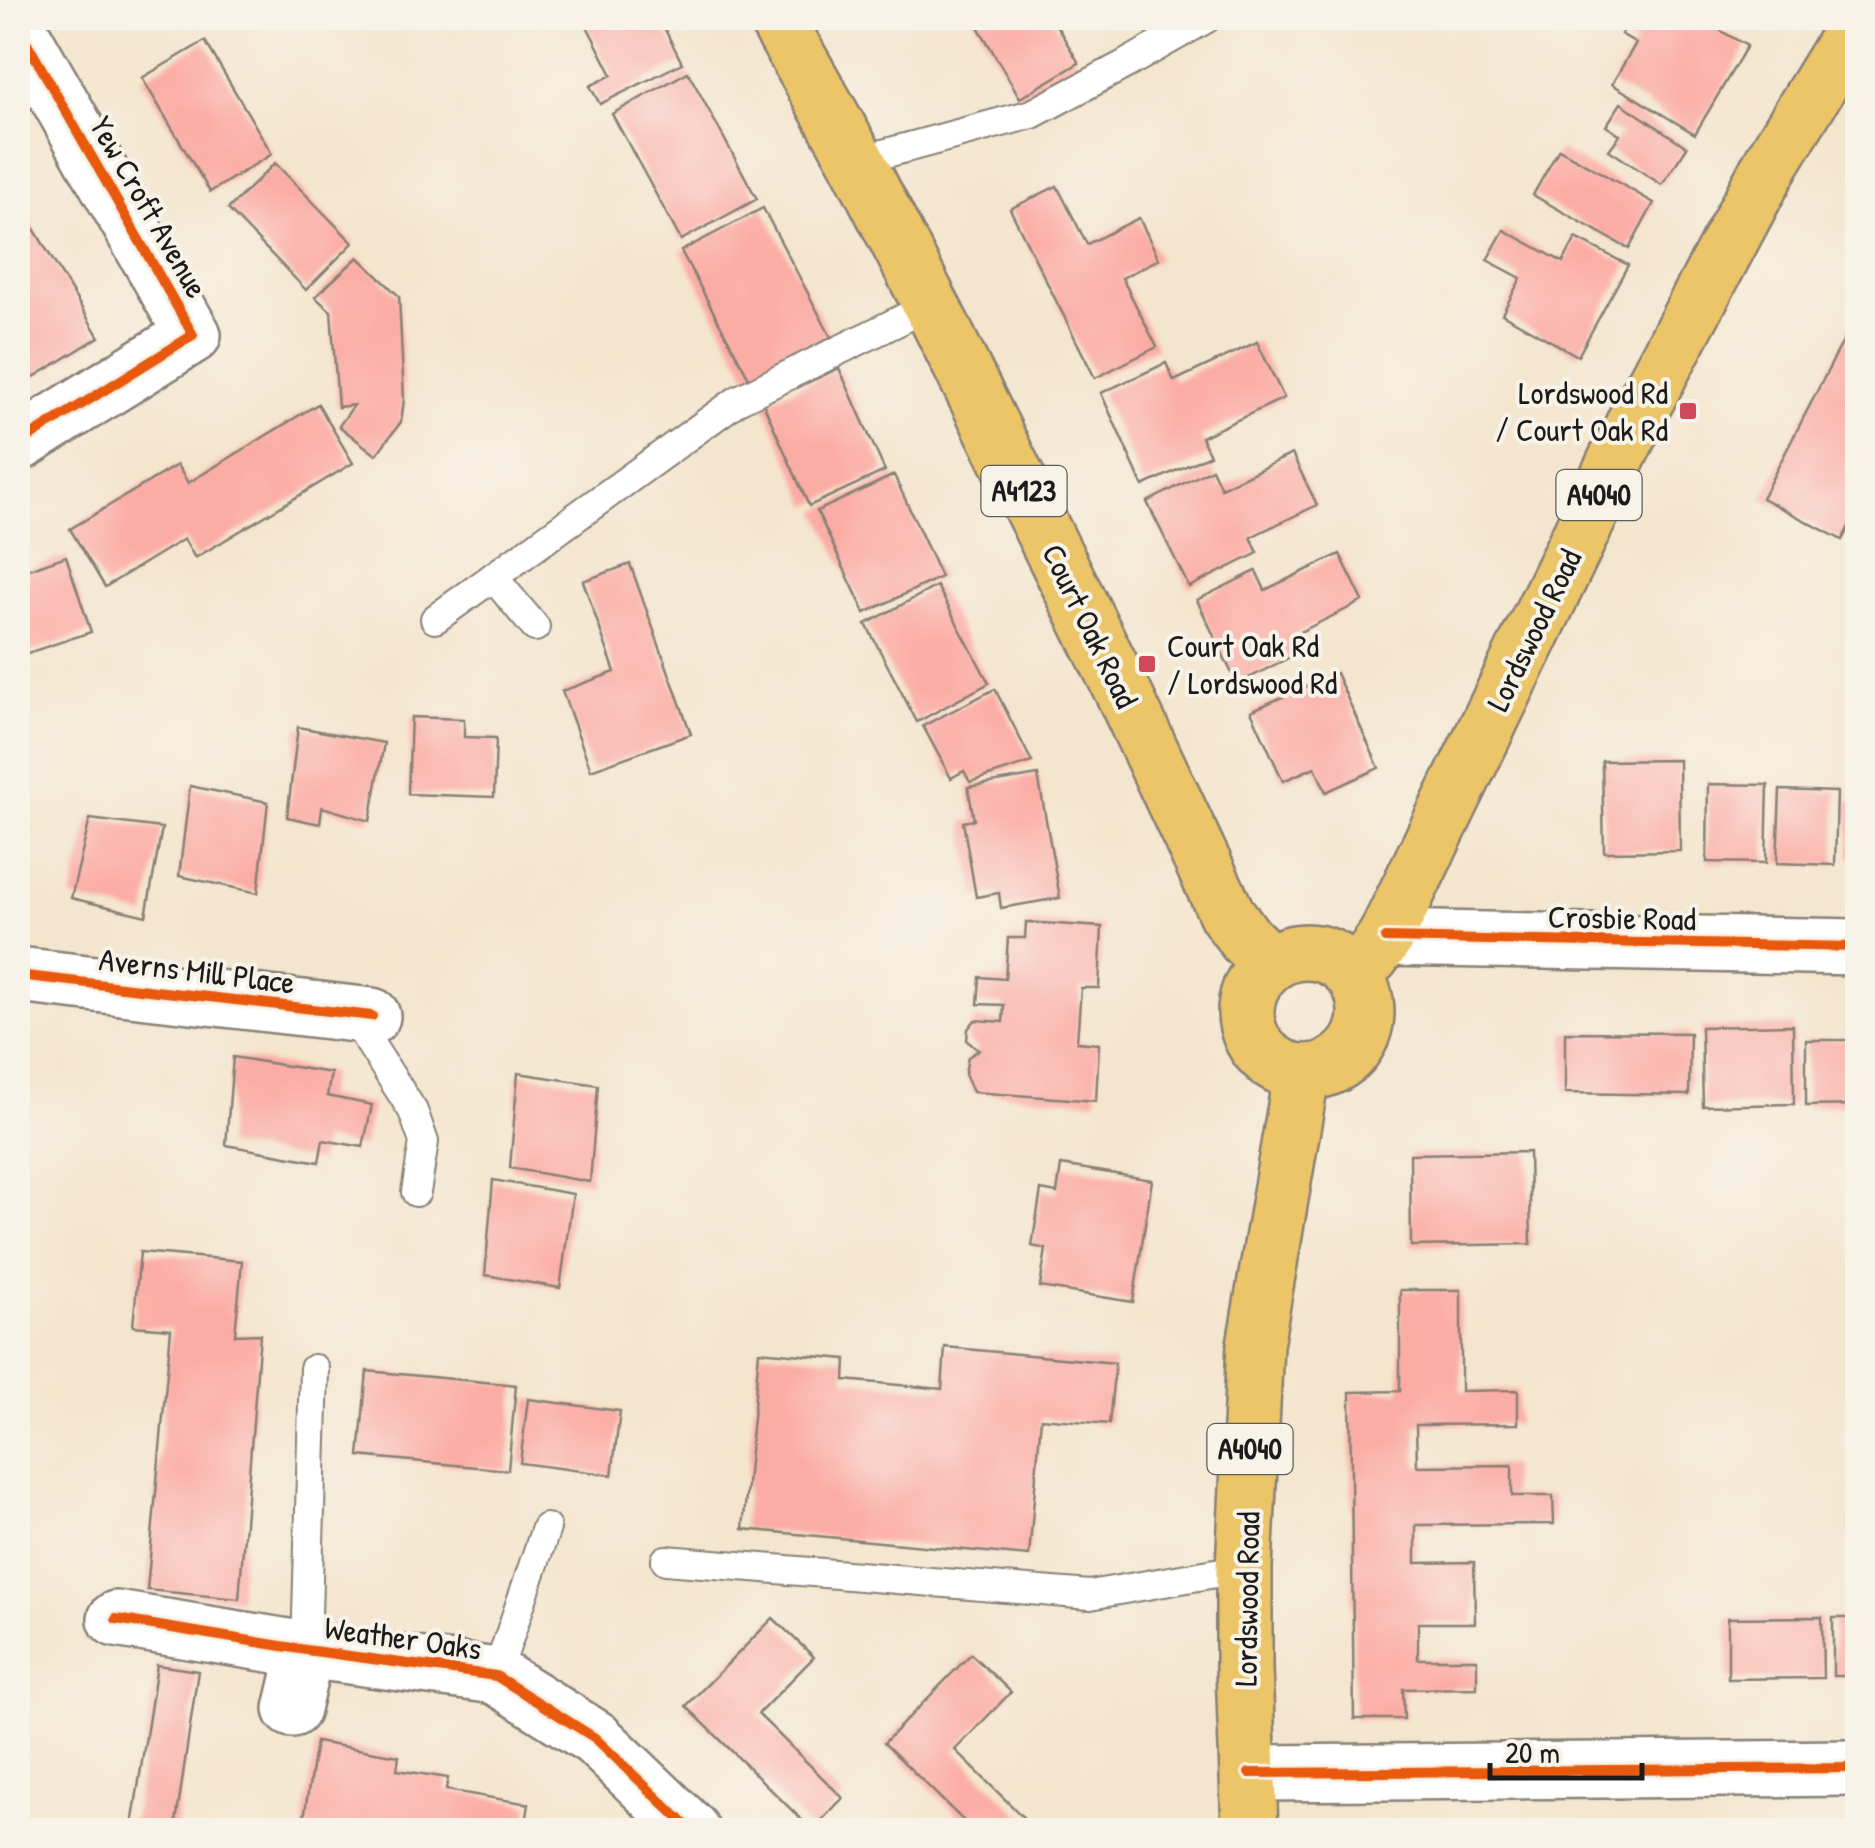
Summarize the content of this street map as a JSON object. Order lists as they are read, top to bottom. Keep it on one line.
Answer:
{"streets":{"main road":["A4123","A4040","Court Oak Road","Lordswood Road"],"street":["Yew Croft Avenue","Crosbie Road","Averns Mill Place","Weather Oaks"]},"crossings":[["Court Oak Road","Lordswood Road"],["Court Oak Road","Crosbie Road"],["Lordswood Road","Crosbie Road"]],"places":{"transit":["Lordswood Rd / Court Oak Rd","Court Oak Rd / Lordswood Rd"]},"scale_bar":"20 m"}
